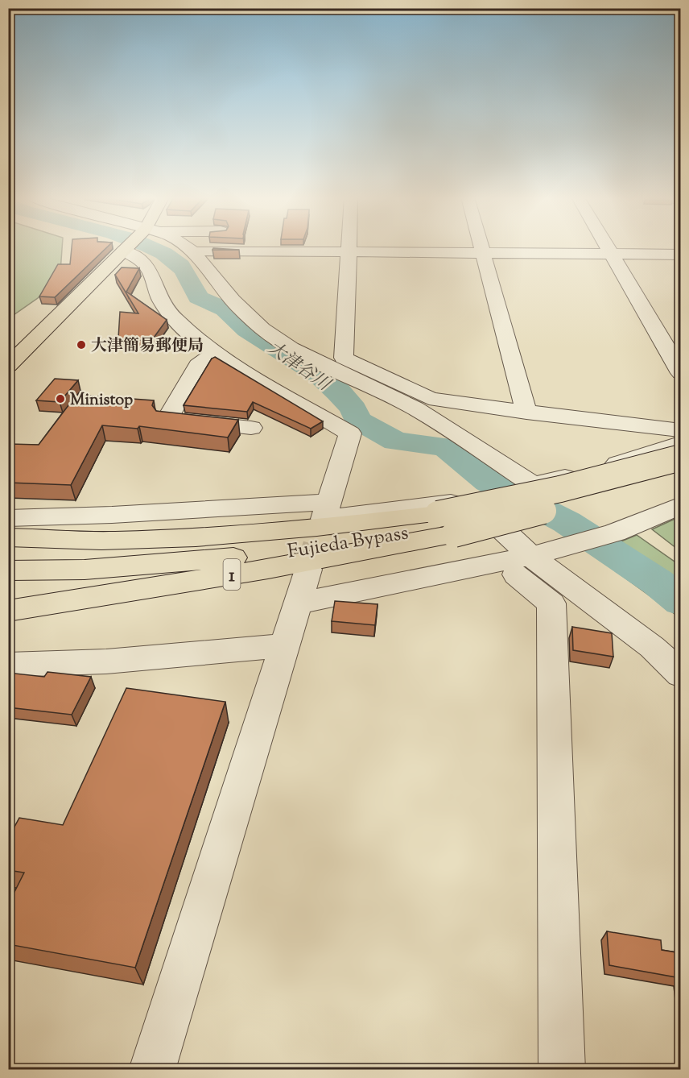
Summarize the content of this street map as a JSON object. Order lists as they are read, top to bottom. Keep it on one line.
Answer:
{"streets":{"main road":["Fujieda Bypass","1"]},"crossings":[["Fujieda Bypass","1"]],"water":["大津谷川"],"places":["大津簡易郵便局","Ministop"]}
